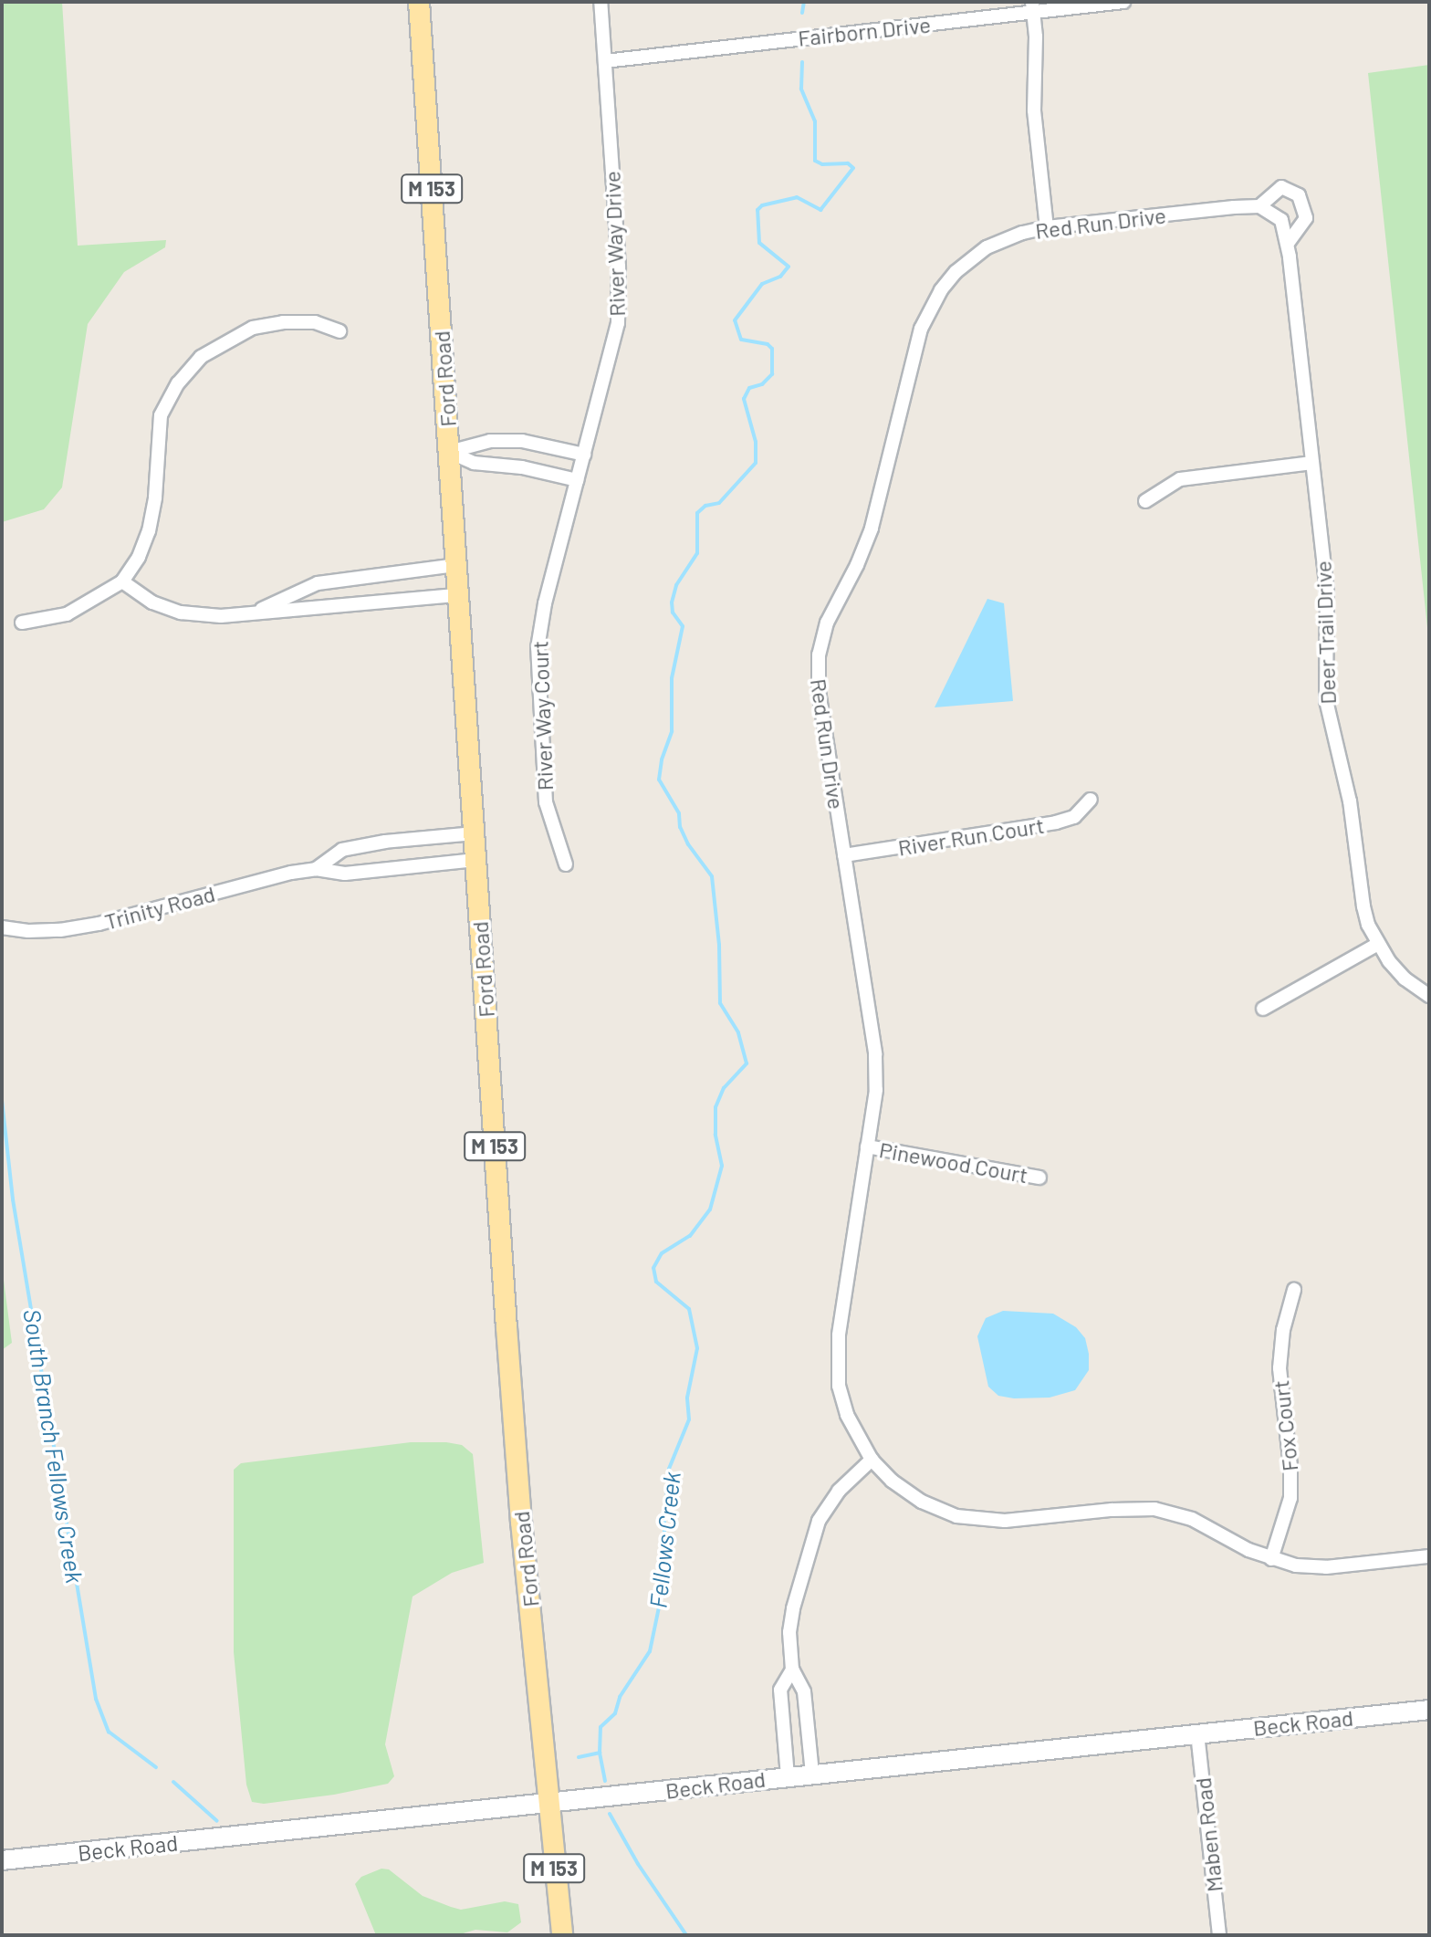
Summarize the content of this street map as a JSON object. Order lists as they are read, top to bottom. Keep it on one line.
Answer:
{"streets":{"main road":["M 153","Ford Road","Beck Road"],"street":["Fairborn Drive","Red Run Drive","River Way Drive","Deer Trail Drive","River Way Court","River Run Court","Trinity Road","Pinewood Court","Fox Court","Maben Road"]},"crossings":[["Fairborn Drive","River Way Drive"],["Red Run Drive","Deer Trail Drive"],["Red Run Drive","River Run Court"],["Red Run Drive","Pinewood Court"],["Red Run Drive","Fox Court"],["River Way Drive","River Way Court"],["Ford Road","Trinity Road"],["Ford Road","Beck Road"],["Beck Road","Maben Road"]],"water":["South Branch Fellows Creek","Fellows Creek"]}
